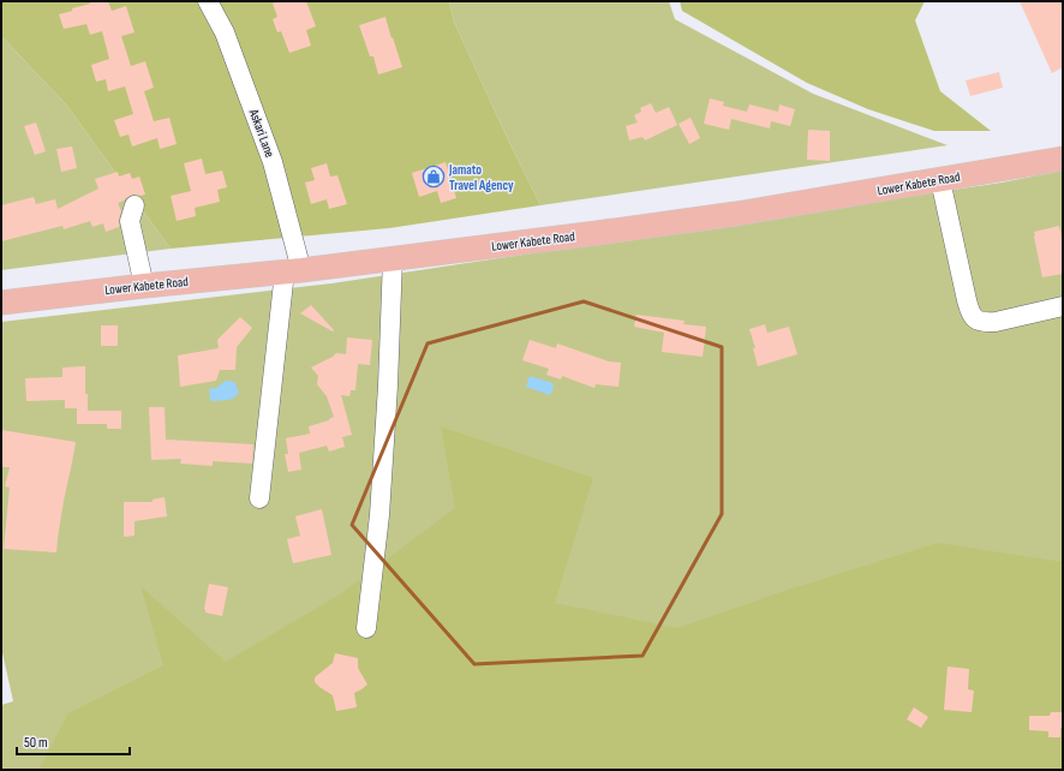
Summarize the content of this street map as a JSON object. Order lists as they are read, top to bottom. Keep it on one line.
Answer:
{"streets":{"main road":["Lower Kabete Road"],"street":["Askari Lane"]},"crossings":[["Askari Lane","Lower Kabete Road"]],"places":{"shop":["Jamato Travel Agency"]},"scale_bar":"50 m"}
